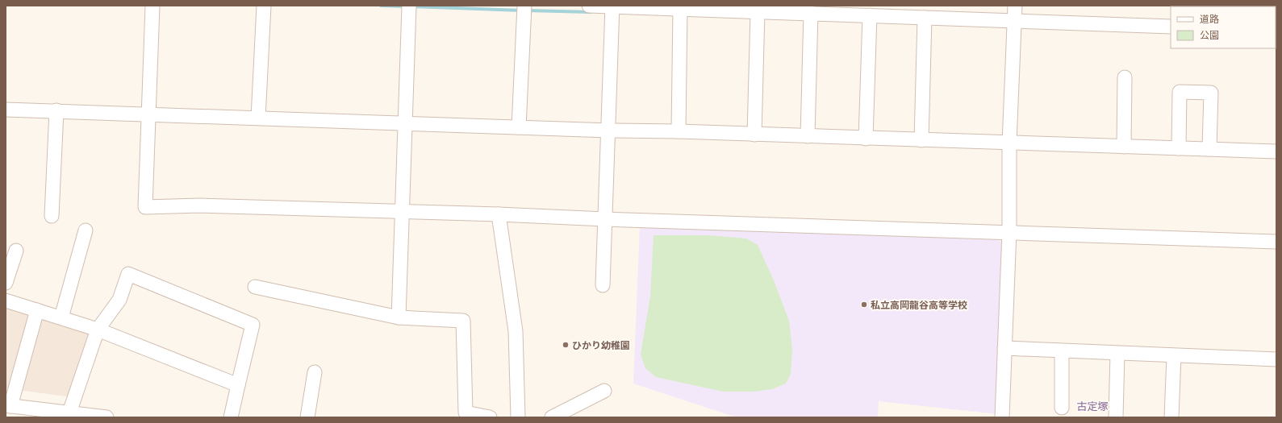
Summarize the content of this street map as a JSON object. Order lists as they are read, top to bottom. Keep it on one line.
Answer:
{"districts":["古定塚"],"places":["私立高岡龍谷高等学校","ひかり幼稚園"],"legend":["道路","公園"]}
